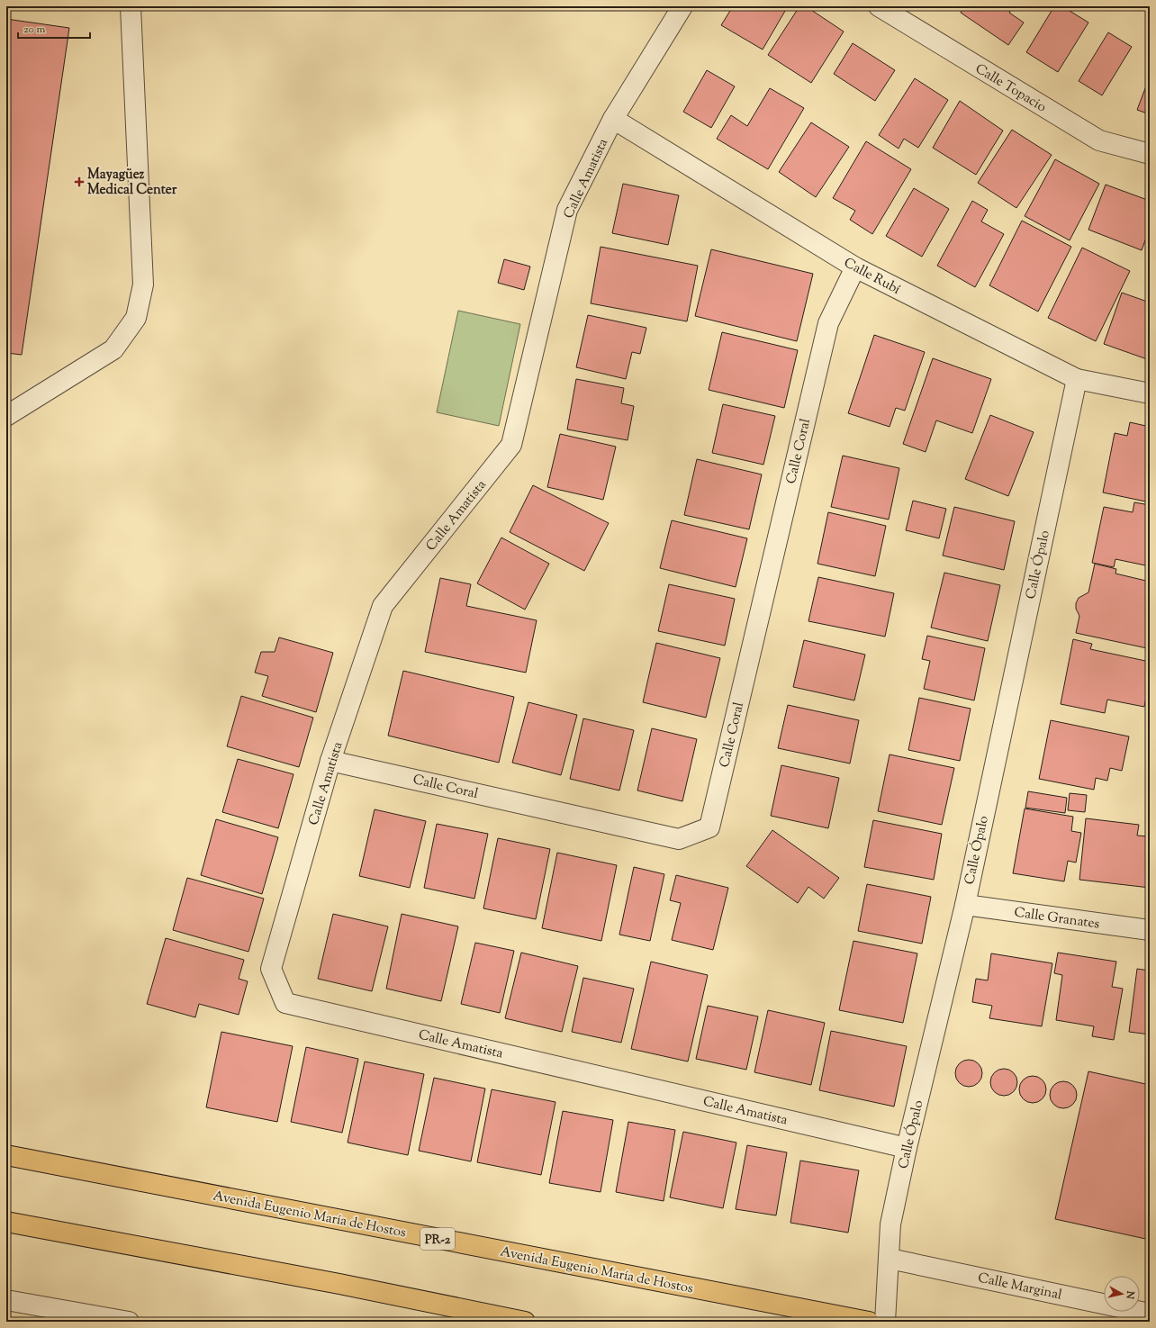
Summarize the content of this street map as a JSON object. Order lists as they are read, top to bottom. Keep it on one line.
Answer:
{"streets":{"highway":["Avenida Eugenio María de Hostos","PR-2"],"street":["Calle Topacio","Calle Amatista","Calle Rubí","Calle Coral","Calle Ópalo","Calle Granates","Calle Marginal"]},"crossings":[["Calle Amatista","Calle Rubí"],["Calle Amatista","Calle Coral"],["Calle Amatista","Calle Ópalo"],["Calle Rubí","Calle Coral"],["Calle Rubí","Calle Ópalo"],["Calle Ópalo","Calle Granates"],["Calle Ópalo","Calle Marginal"]],"places":{"health":["Mayagüez Medical Center"]},"scale_bar":"20 m","north":"right"}
